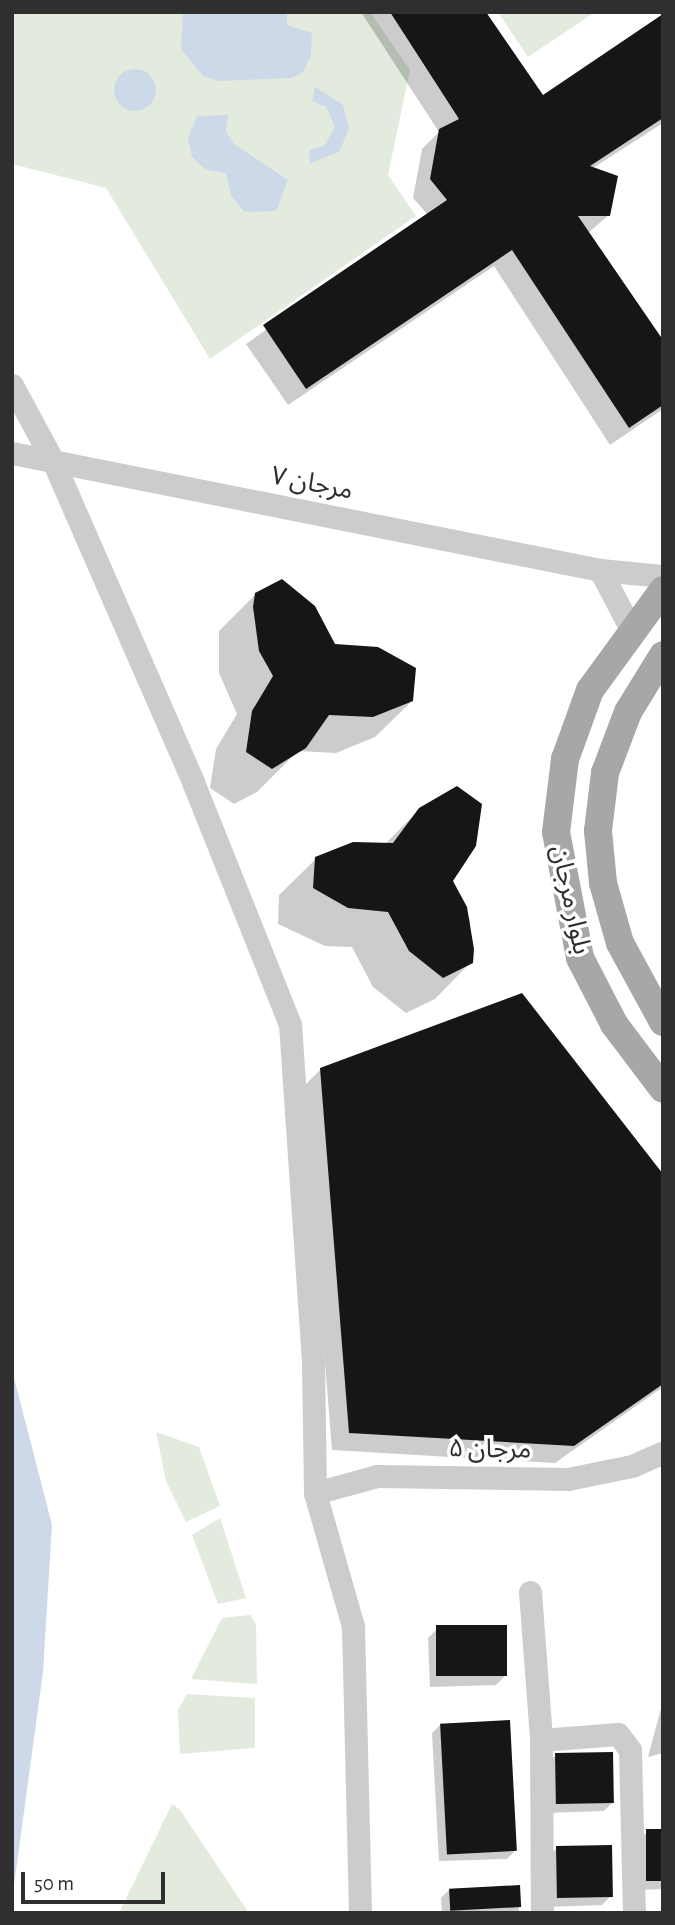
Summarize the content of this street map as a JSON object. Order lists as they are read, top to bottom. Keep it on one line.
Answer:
{"streets":{"main road":["بلوار مرجان"],"street":["مرجان ۷","مرجان ۵"]},"scale_bar":"50 m"}
